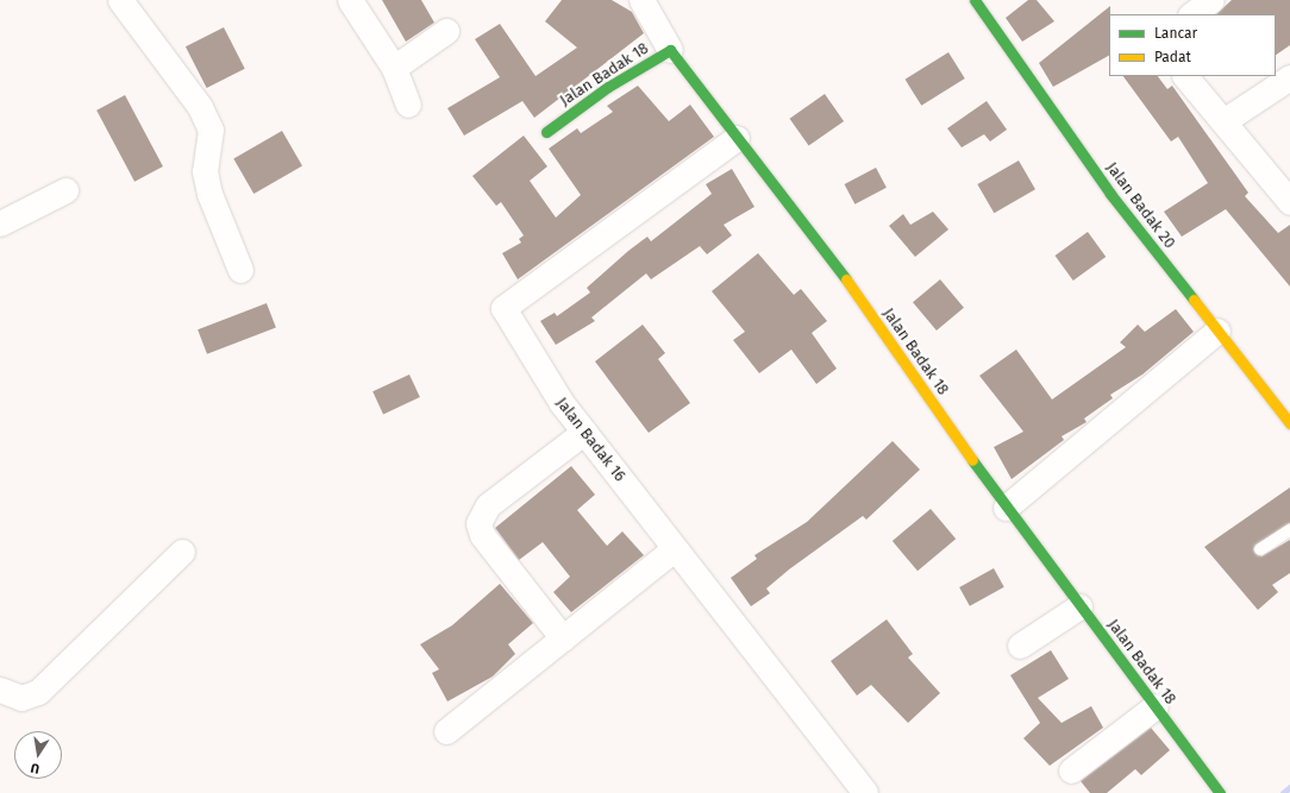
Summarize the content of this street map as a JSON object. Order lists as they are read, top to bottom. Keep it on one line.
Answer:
{"streets":{"street":["Jalan Badak 18","Jalan Badak 20","Jalan Badak 16"]},"crossings":[["Jalan Badak 18","Jalan Badak 16"]],"legend":["Lancar","Padat"],"north":"bottom"}
